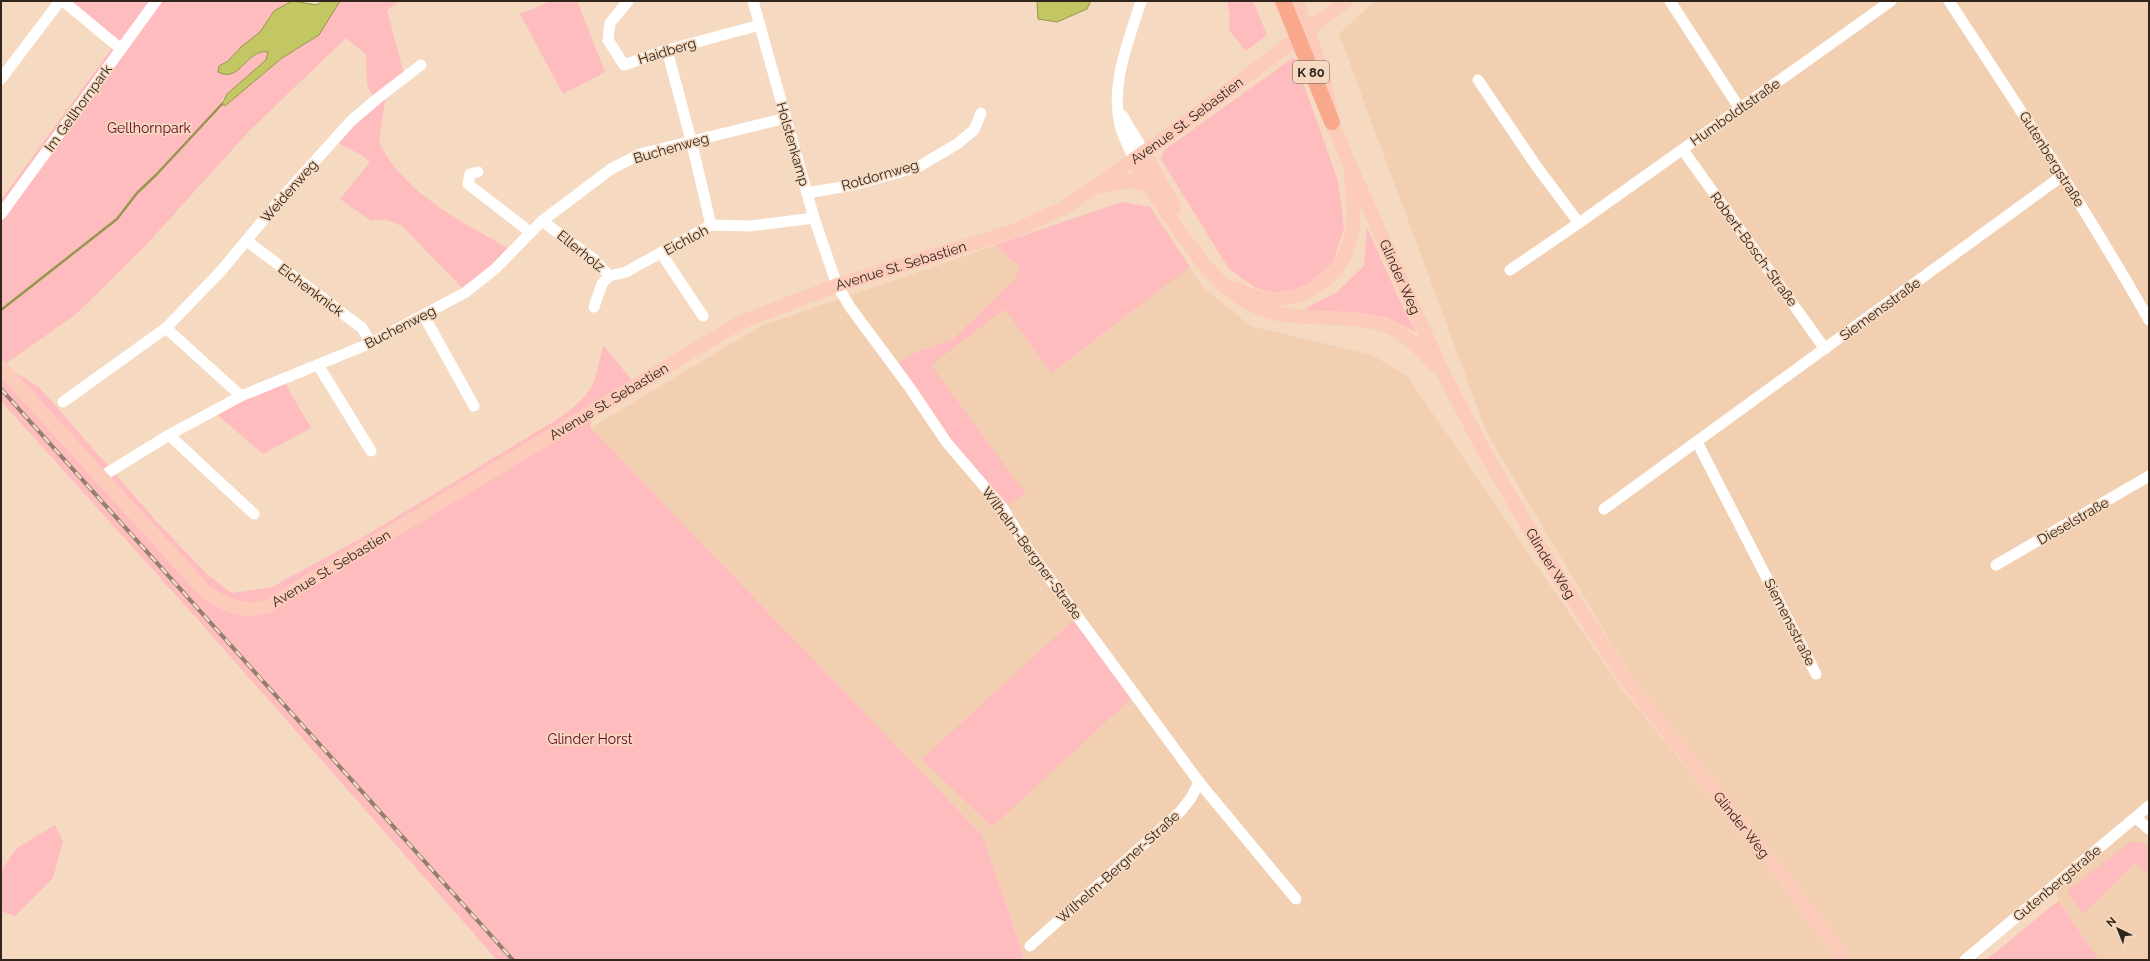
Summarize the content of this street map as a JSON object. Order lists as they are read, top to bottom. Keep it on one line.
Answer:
{"streets":{"highway":["K 80"],"main road":["Avenue St. Sebastien","Glinder Weg"],"street":["Haidberg","Im Gellhornpark","Humboldtstraße","Holstenkamp","Buchenweg","Gutenbergstraße","Rotdornweg","Weidenweg","Eichloh","Robert-Bosch-Straße","Ellerholz","Eichenknick","Siemensstraße","Dieselstraße","Wilhelm-Bergner-Straße"]},"crossings":[["Haidberg","Holstenkamp"],["K 80","Glinder Weg"],["Humboldtstraße","Robert-Bosch-Straße"],["Avenue St. Sebastien","Holstenkamp"],["Avenue St. Sebastien","Buchenweg"],["Avenue St. Sebastien","Wilhelm-Bergner-Straße"],["Holstenkamp","Buchenweg"],["Holstenkamp","Rotdornweg"],["Holstenkamp","Eichloh"],["Holstenkamp","Wilhelm-Bergner-Straße"],["Buchenweg","Ellerholz"],["Buchenweg","Eichenknick"],["Gutenbergstraße","Siemensstraße"],["Weidenweg","Eichenknick"],["Eichloh","Ellerholz"],["Robert-Bosch-Straße","Siemensstraße"]],"parks":["Gellhornpark","Glinder Horst"],"north":"top left"}
